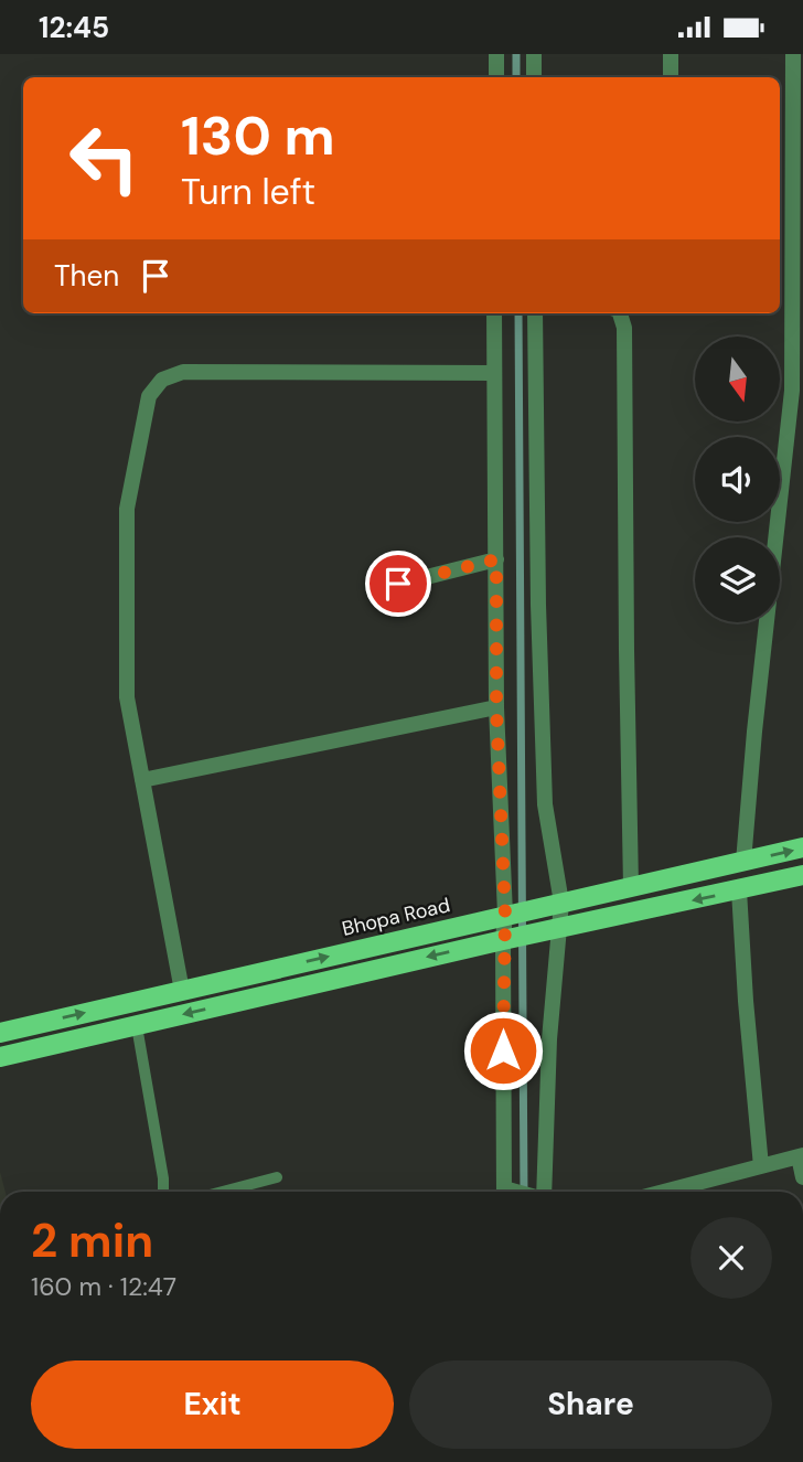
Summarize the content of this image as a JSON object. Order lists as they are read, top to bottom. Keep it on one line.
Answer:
{"streets":{"main road":["Bhopa Road"]},"north":"bottom","page":{"status":"12:45","turn":["130 m","Turn left"],"then":"Then","heading":["2 min","160 m · 12:47"],"buttons":["Exit","Share"]}}
